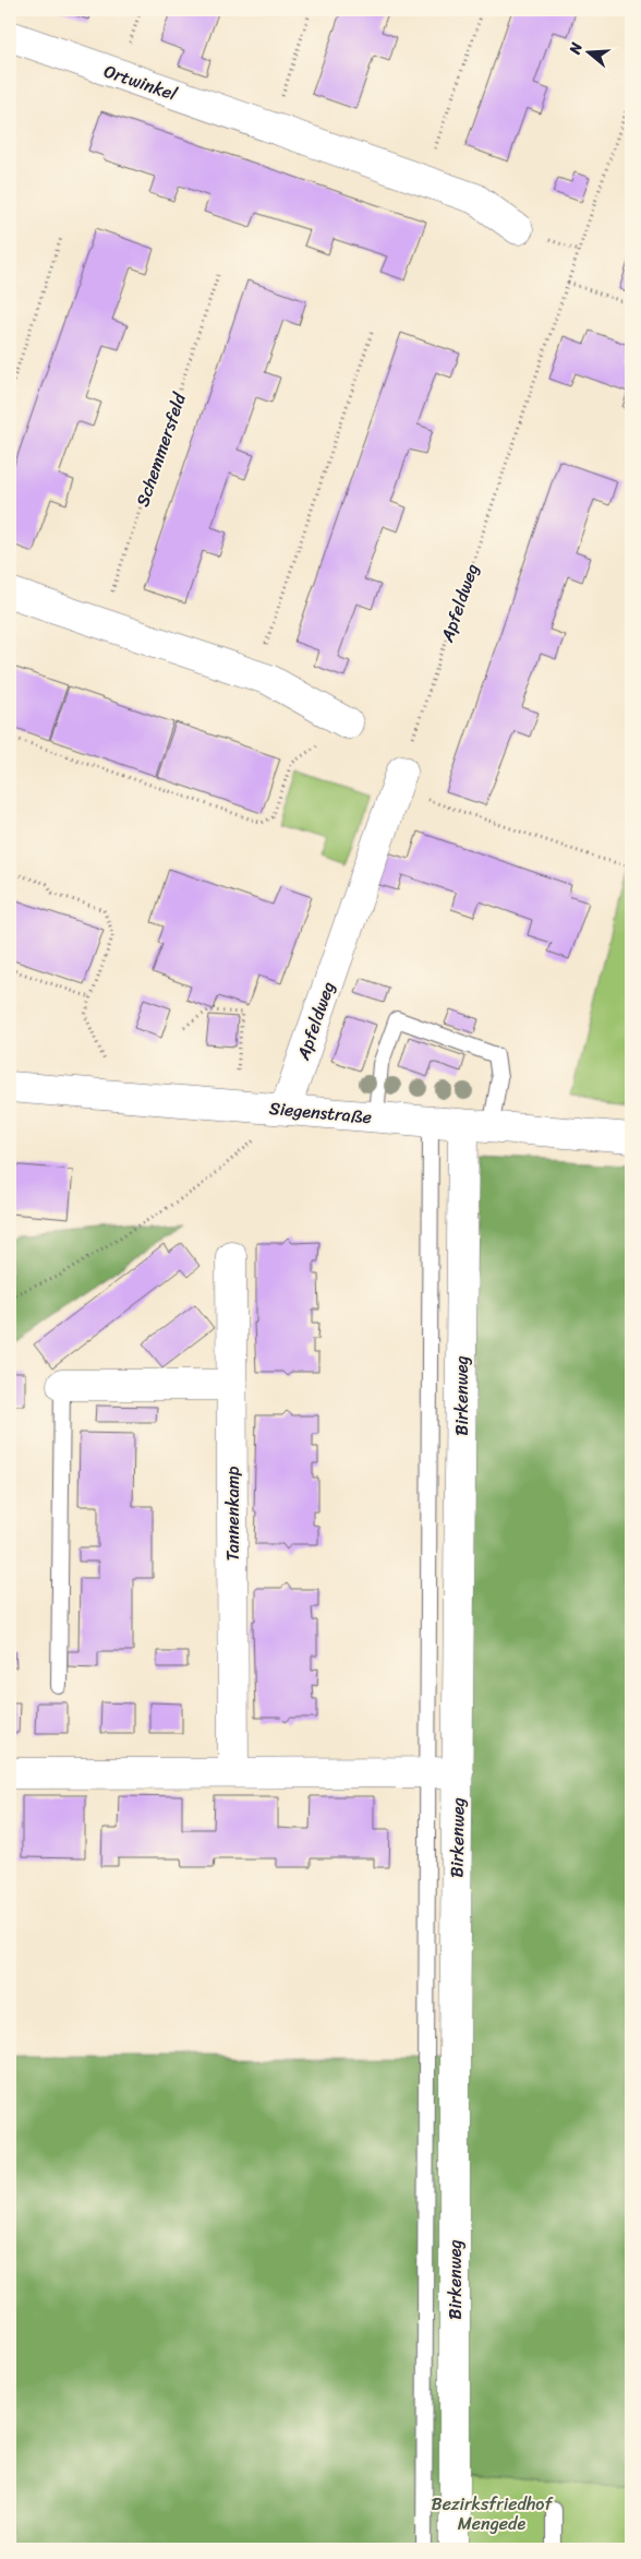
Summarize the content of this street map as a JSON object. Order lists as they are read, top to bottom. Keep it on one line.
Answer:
{"streets":{"street":["Ortwinkel","Apfeldweg","Siegenstraße","Birkenweg","Tannenkamp"],"path":["Schemmersfeld"]},"crossings":[["Apfeldweg","Siegenstraße"],["Siegenstraße","Birkenweg"]],"parks":["Bezirksfriedhof Mengede"],"north":"left"}
